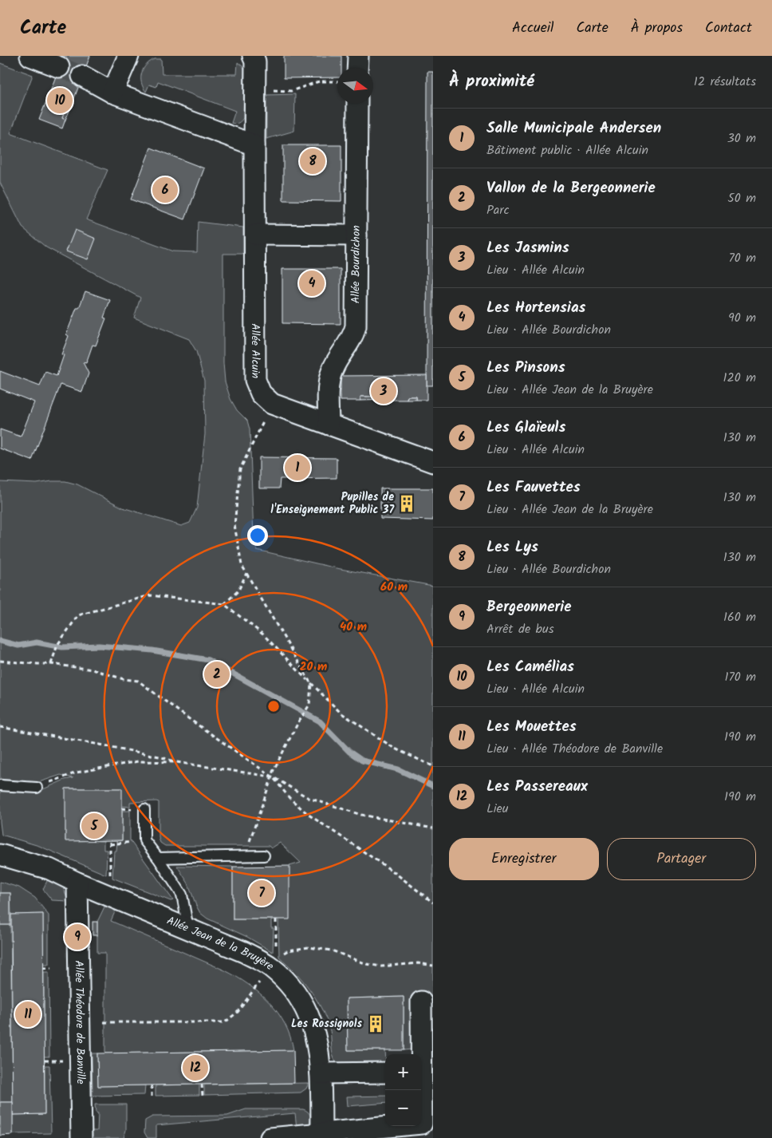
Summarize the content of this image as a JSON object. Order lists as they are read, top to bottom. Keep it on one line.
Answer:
{"streets":{"street":["Allée Bourdichon","Allée Alcuin","Allée Jean de la Bruyère","Allée Théodore de Banville"]},"crossings":[["Allée Bourdichon","Allée Alcuin"],["Allée Jean de la Bruyère","Allée Théodore de Banville"]],"places":{"building":["Pupilles de l'Enseignement Public 37","Les Rossignols"]},"north":"right","page":{"header":"Carte","nav":["Accueil","Carte","À propos","Contact"],"heading":["À proximité","12 résultats"],"pins":["10","8","6","4","3","1","2","5","7","9","11","12"],"list":[{"mark":"1","name":"Salle Municipale Andersen","note":"Bâtiment public · Allée Alcuin","value":"30 m"},{"mark":"2","name":"Vallon de la Bergeonnerie","note":"Parc","value":"50 m"},{"mark":"3","name":"Les Jasmins","note":"Lieu · Allée Alcuin","value":"70 m"},{"mark":"4","name":"Les Hortensias","note":"Lieu · Allée Bourdichon","value":"90 m"},{"mark":"5","name":"Les Pinsons","note":"Lieu · Allée Jean de la Bruyère","value":"120 m"},{"mark":"6","name":"Les Glaïeuls","note":"Lieu · Allée Alcuin","value":"130 m"},{"mark":"7","name":"Les Fauvettes","note":"Lieu · Allée Jean de la Bruyère","value":"130 m"},{"mark":"8","name":"Les Lys","note":"Lieu · Allée Bourdichon","value":"130 m"},{"mark":"9","name":"Bergeonnerie","note":"Arrêt de bus","value":"160 m"},{"mark":"10","name":"Les Camélias","note":"Lieu · Allée Alcuin","value":"170 m"},{"mark":"11","name":"Les Mouettes","note":"Lieu · Allée Théodore de Banville","value":"190 m"},{"mark":"12","name":"Les Passereaux","note":"Lieu","value":"190 m"}],"buttons":["Enregistrer","Partager"],"map_buttons":["+","−"]},"rings":["60 m","40 m","20 m"]}
